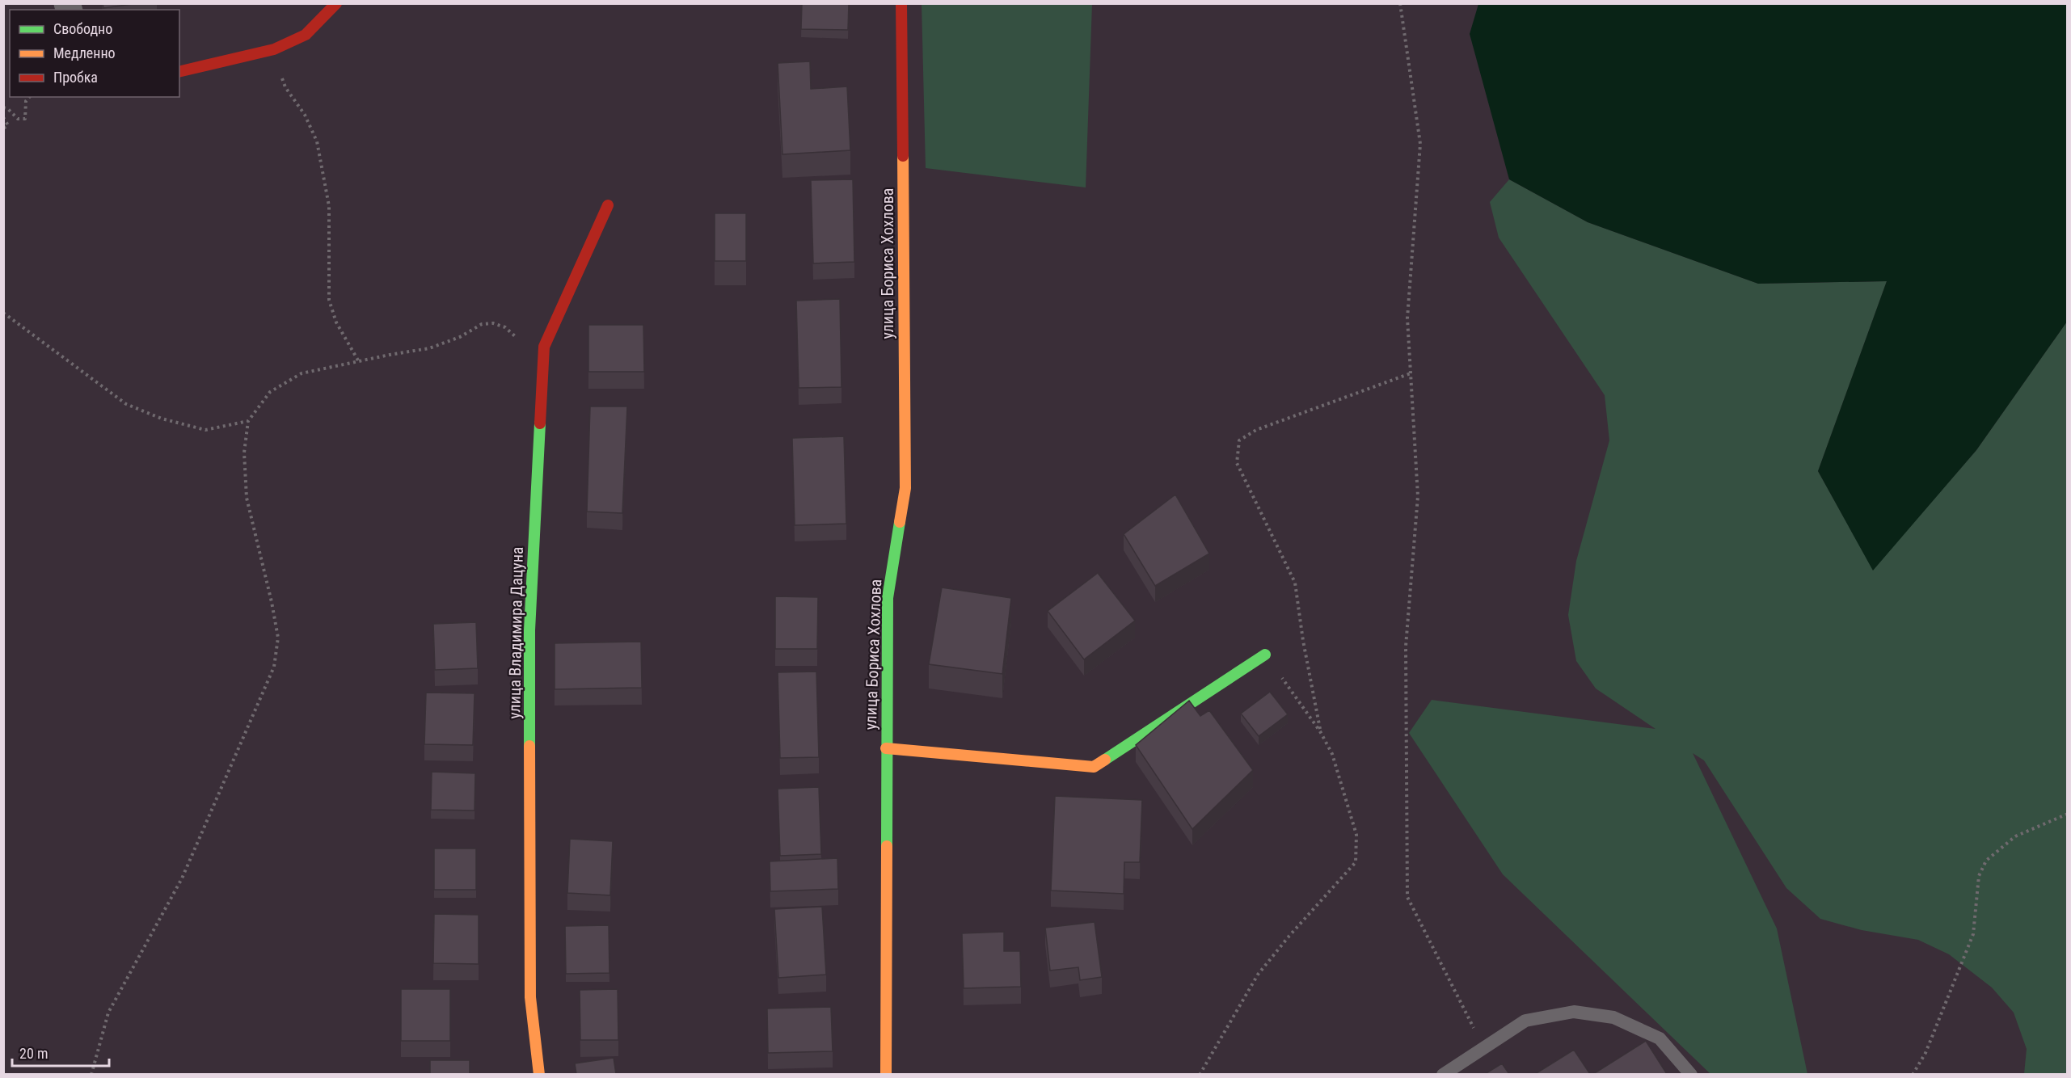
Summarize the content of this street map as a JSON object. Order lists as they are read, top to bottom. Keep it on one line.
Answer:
{"streets":{"street":["улица Бориса Хохлова","улица Владимира Дацуна"]},"legend":["Свободно","Медленно","Пробка"],"scale_bar":"20 m"}
